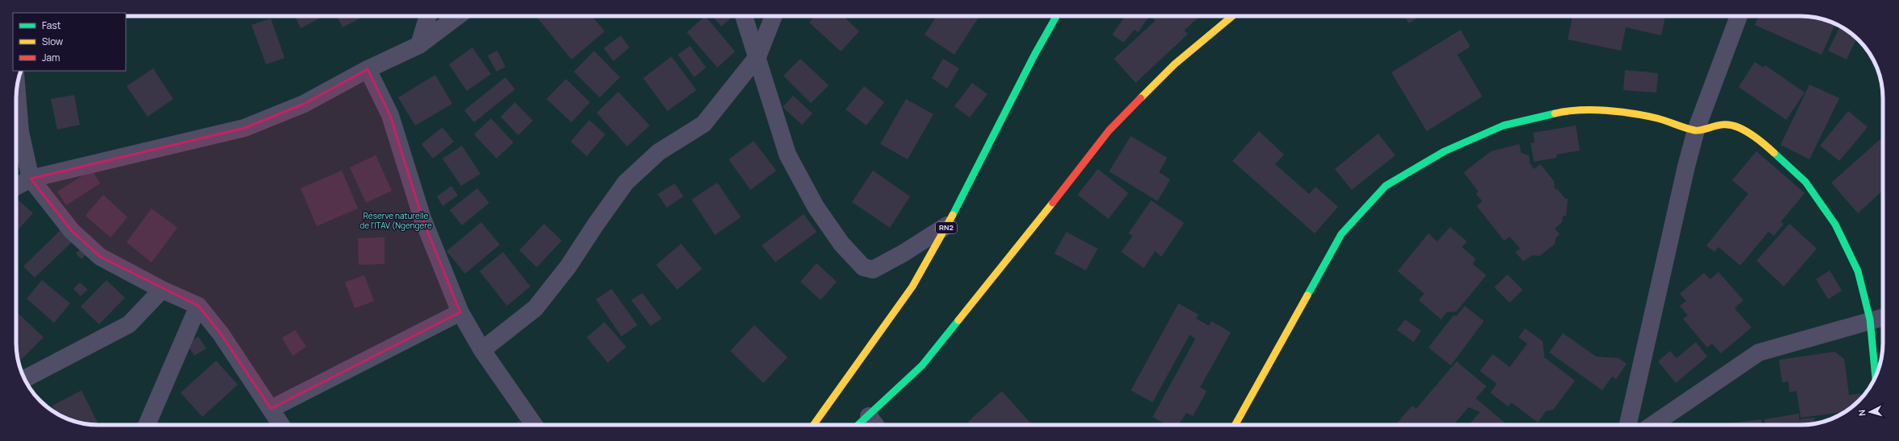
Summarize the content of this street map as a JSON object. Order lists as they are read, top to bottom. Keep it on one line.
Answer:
{"streets":{"main road":["RN2"]},"parks":["Réserve naturelle de l'ITAV (Ngengere"],"legend":["Fast","Slow","Jam"],"north":"left"}
